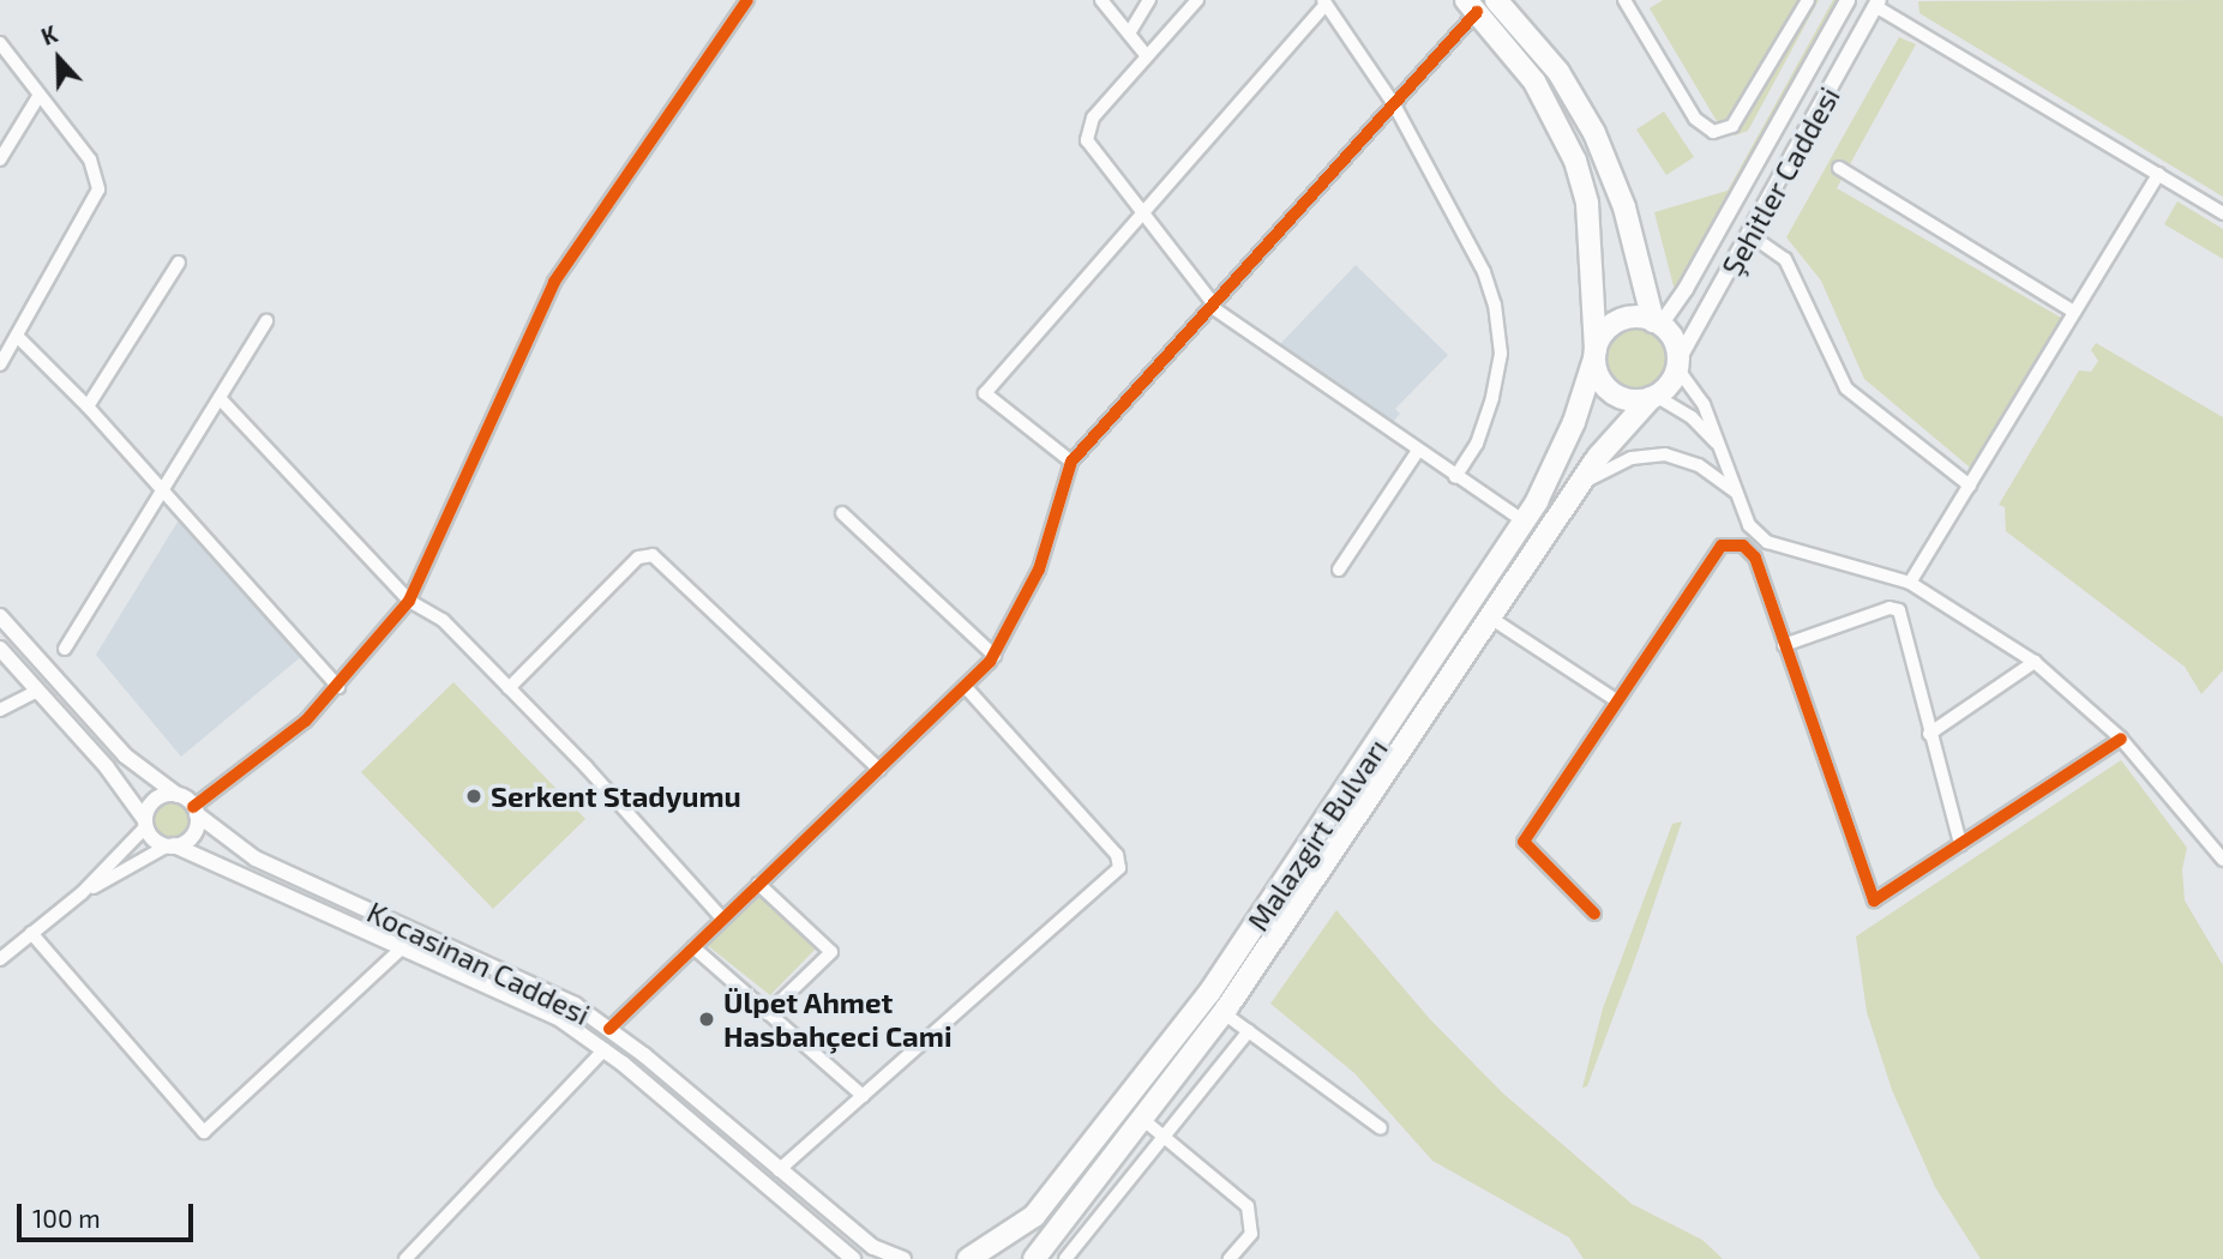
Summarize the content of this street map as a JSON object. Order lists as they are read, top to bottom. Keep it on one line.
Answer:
{"streets":{"highway":["Malazgirt Bulvarı"],"main road":["Şehitler Caddesi","Kocasinan Caddesi"]},"crossings":[["Şehitler Caddesi","Malazgirt Bulvarı"]],"places":["Serkent Stadyumu","Ülpet Ahmet Hasbahçeci Cami"],"scale_bar":"100 m","north":"top"}
